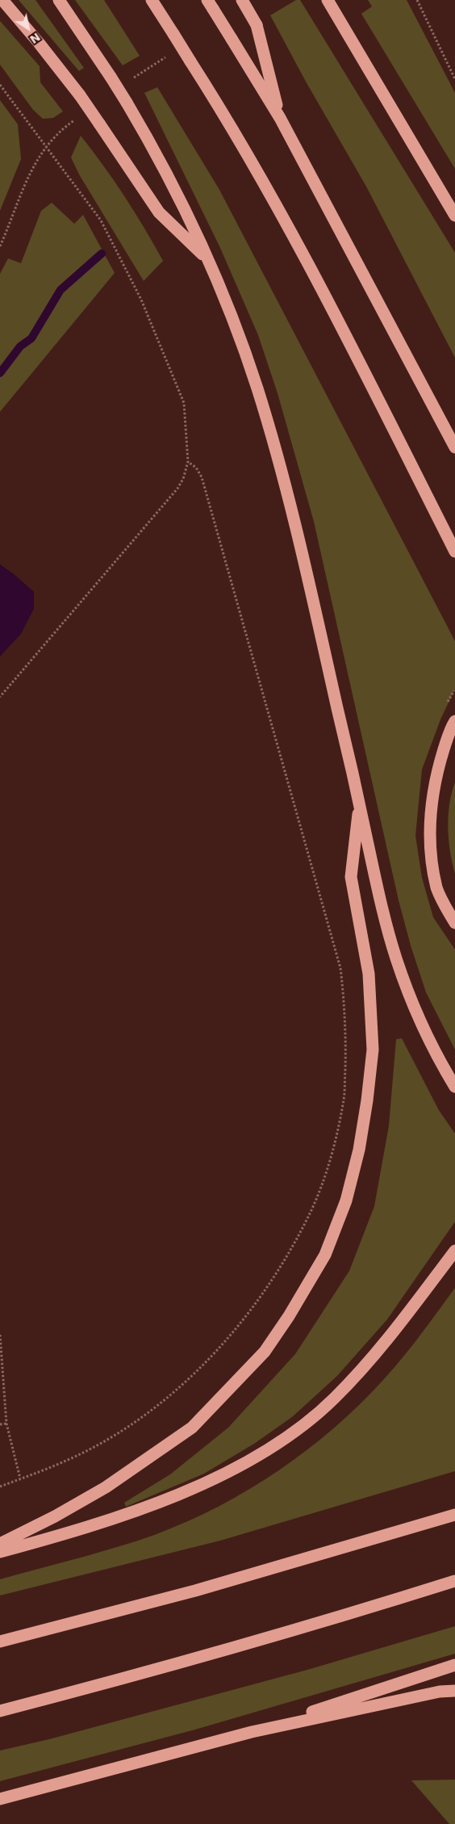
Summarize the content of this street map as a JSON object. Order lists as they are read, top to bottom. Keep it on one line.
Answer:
{"north":"bottom right"}
